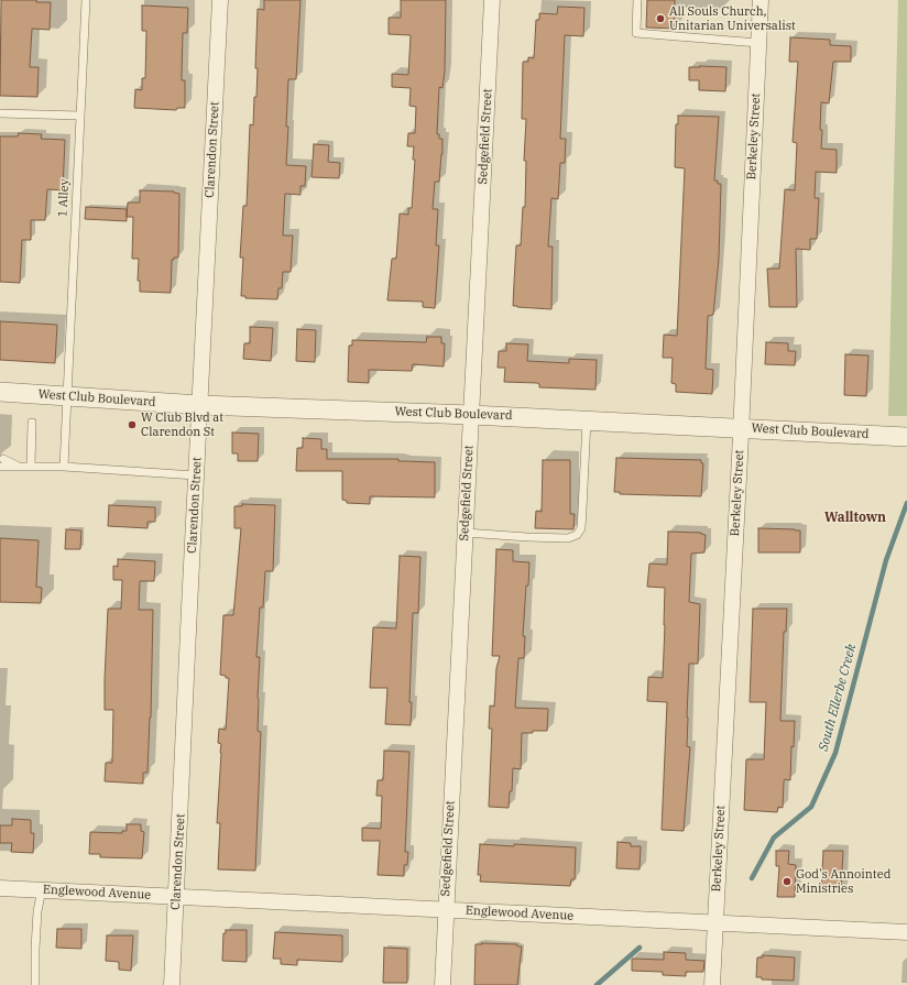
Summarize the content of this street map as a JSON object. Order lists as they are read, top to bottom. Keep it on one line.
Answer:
{"streets":{"street":["Sedgefield Street","Berkeley Street","Clarendon Street","West Club Boulevard","Englewood Avenue"],"lane":["1 Alley"]},"crossings":[["Sedgefield Street","West Club Boulevard"],["Sedgefield Street","Englewood Avenue"],["Berkeley Street","West Club Boulevard"],["Berkeley Street","Englewood Avenue"],["Clarendon Street","West Club Boulevard"],["Clarendon Street","Englewood Avenue"],["1 Alley","West Club Boulevard"]],"districts":["Walltown"],"water":["South Ellerbe Creek"],"places":["All Souls Church, Unitarian Universalist","W Club Blvd at Clarendon St","God's Annointed Ministries"]}
